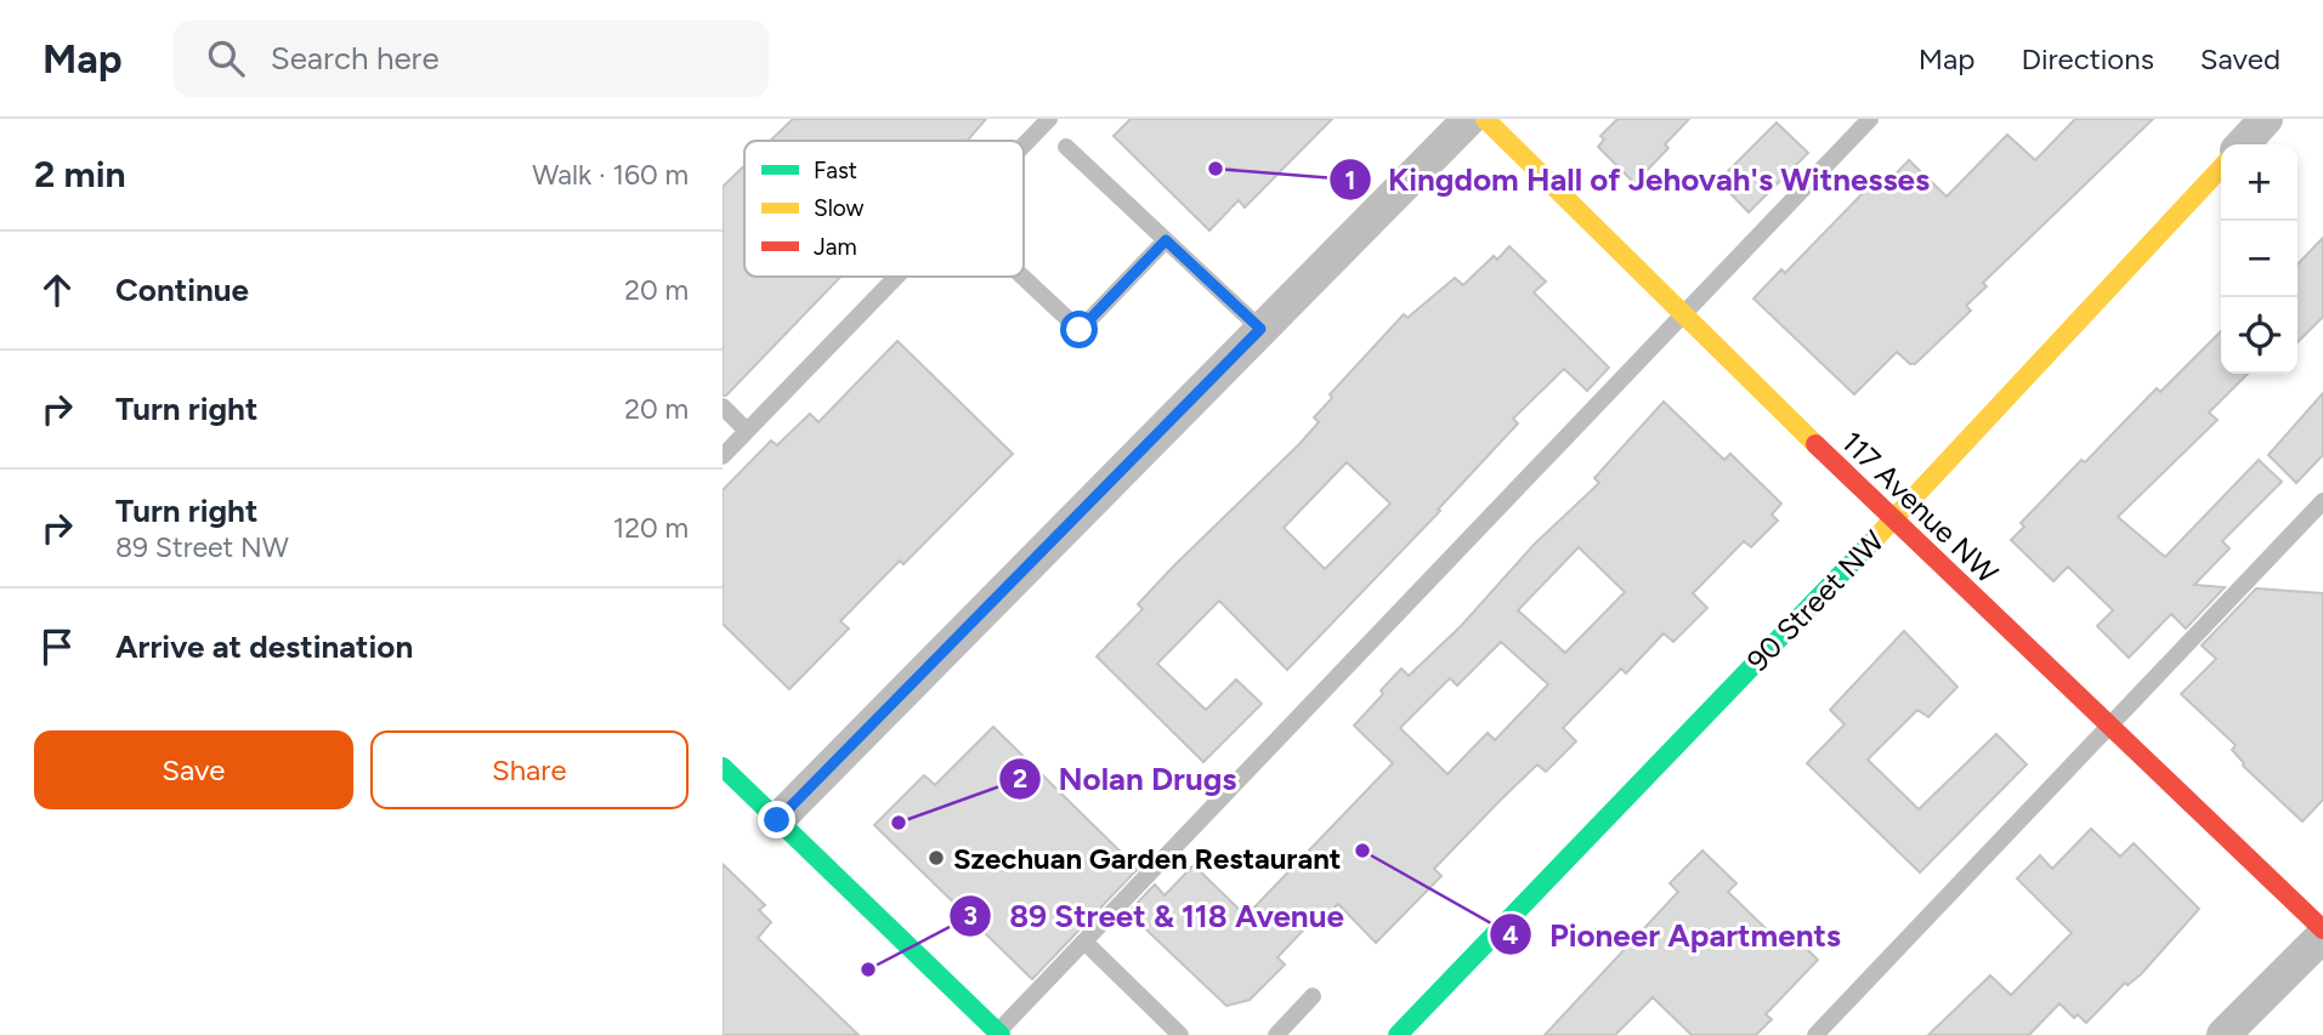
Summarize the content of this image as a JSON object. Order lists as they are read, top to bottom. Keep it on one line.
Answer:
{"streets":{"street":["117 Avenue NW","90 Street NW"]},"crossings":[["117 Avenue NW","90 Street NW"]],"places":["Kingdom Hall of Jehovah's Witnesses","Nolan Drugs","Pioneer Apartments","Szechuan Garden Restaurant","89 Street & 118 Avenue"],"legend":["Fast","Slow","Jam"],"page":{"header":"Map","search":"Search here","nav":["Map","Directions","Saved"],"heading":["2 min","Walk · 160 m"],"map_buttons":["+","−"],"list":[["Continue","20 m"],["Turn right","20 m"],["Turn right","89 Street NW","120 m"],"Arrive at destination"],"buttons":["Save","Share"]}}
